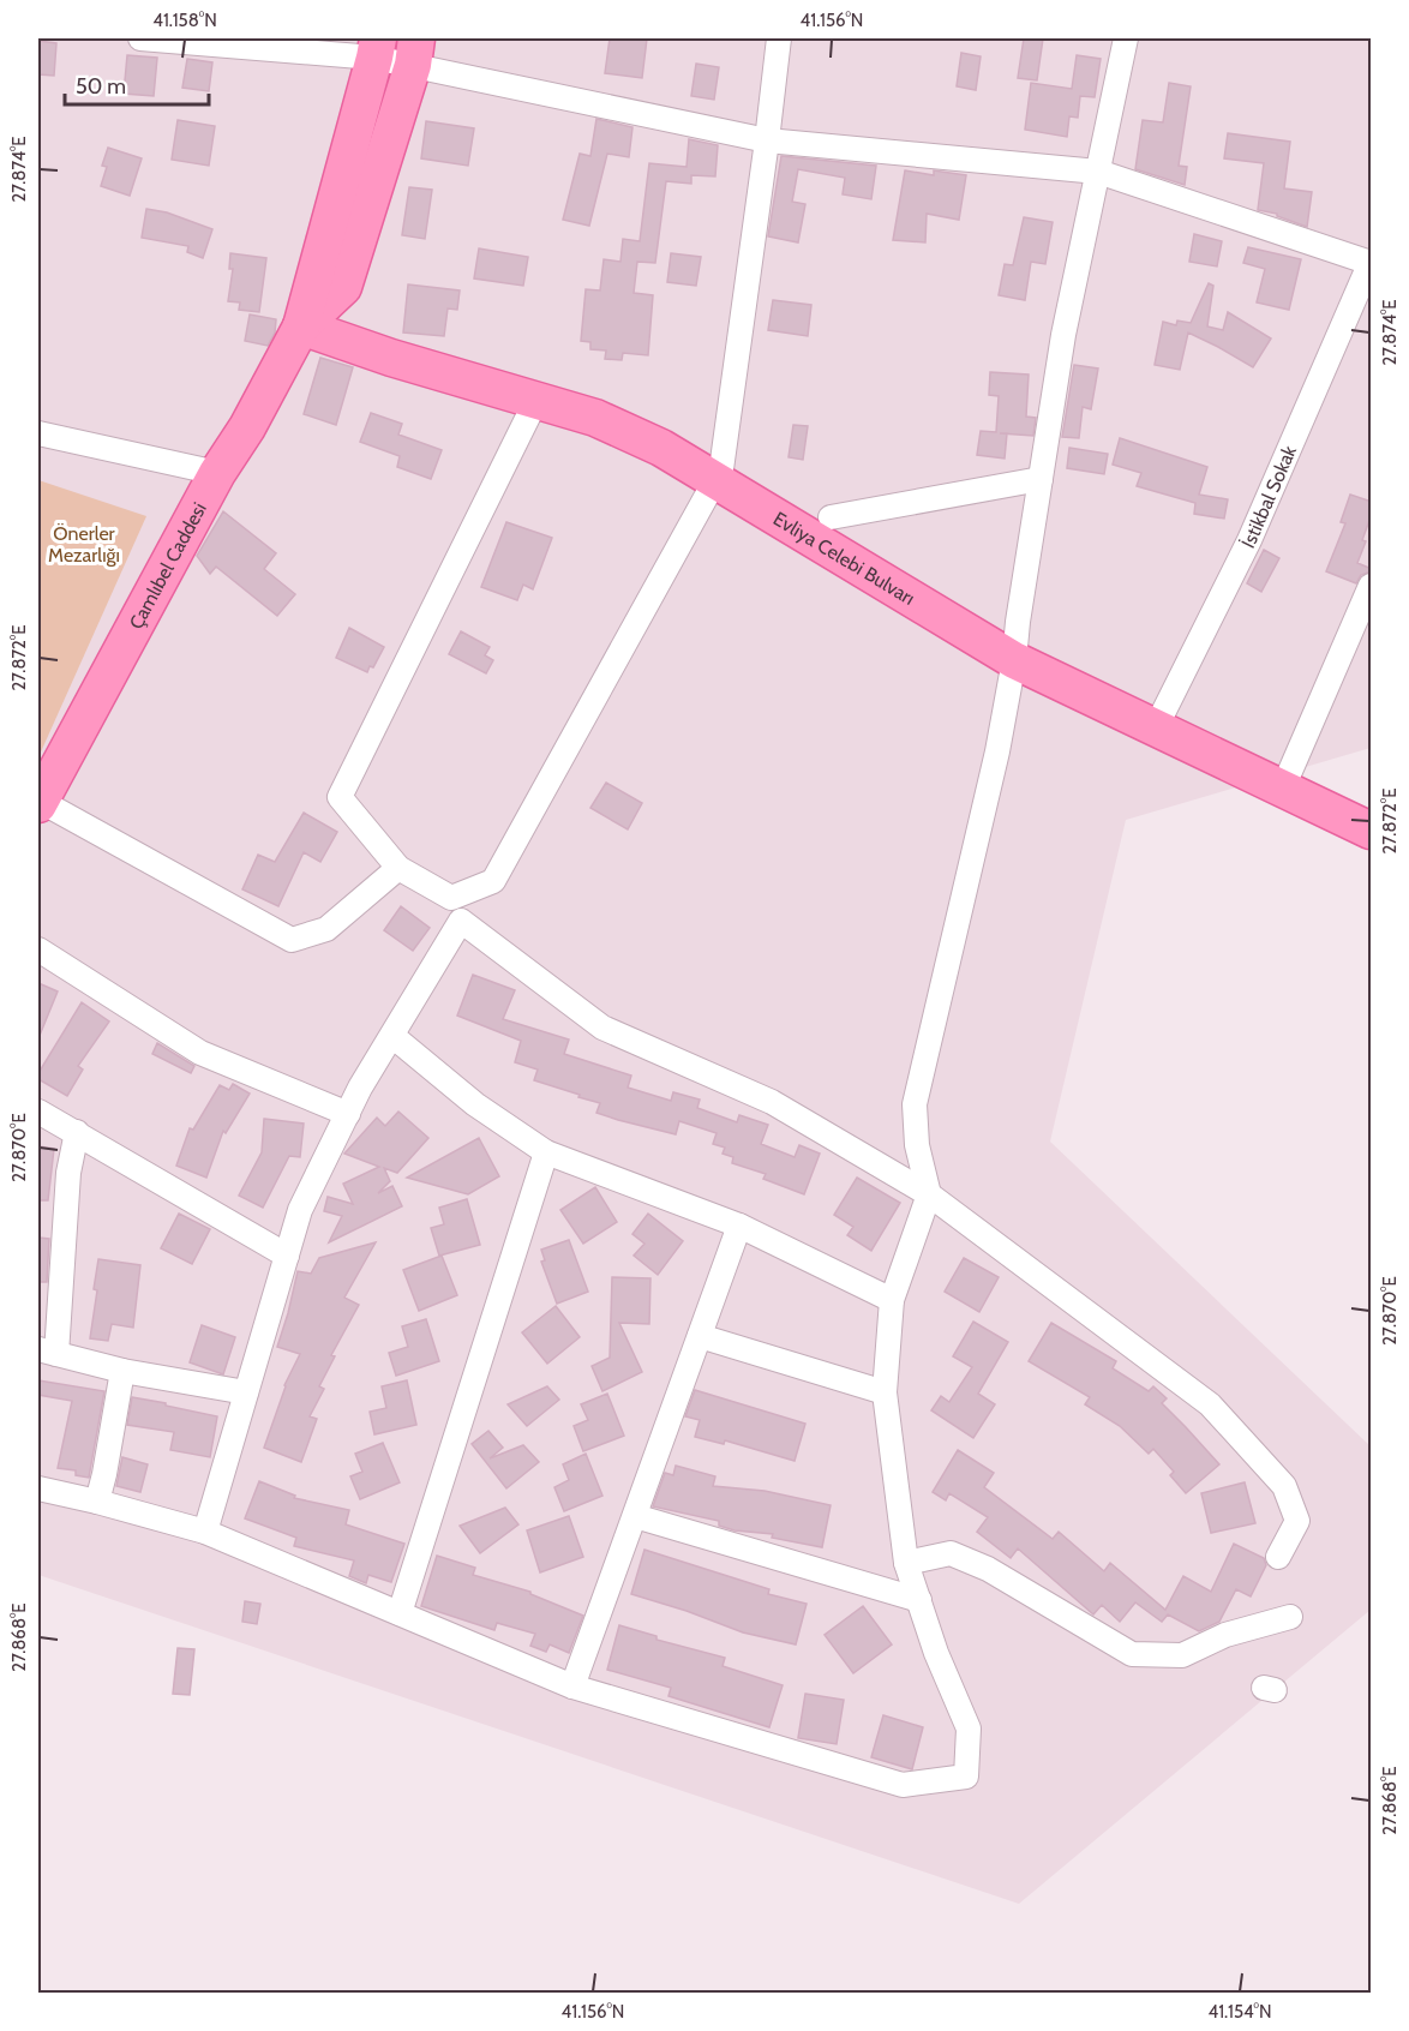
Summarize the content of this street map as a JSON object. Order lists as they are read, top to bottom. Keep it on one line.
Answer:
{"streets":{"main road":["Evliya Celebi Bulvarı","Çamlıbel Caddesi"],"street":["İstikbal Sokak"]},"crossings":[["İstikbal Sokak","Evliya Celebi Bulvarı"],["Evliya Celebi Bulvarı","Çamlıbel Caddesi"]],"parks":["Önerler Mezarlığı"],"scale_bar":"50 m","coordinates":["41.158°N","41.156°N","27.874°E","27.872°E","27.870°E","27.868°E","41.154°N"]}
